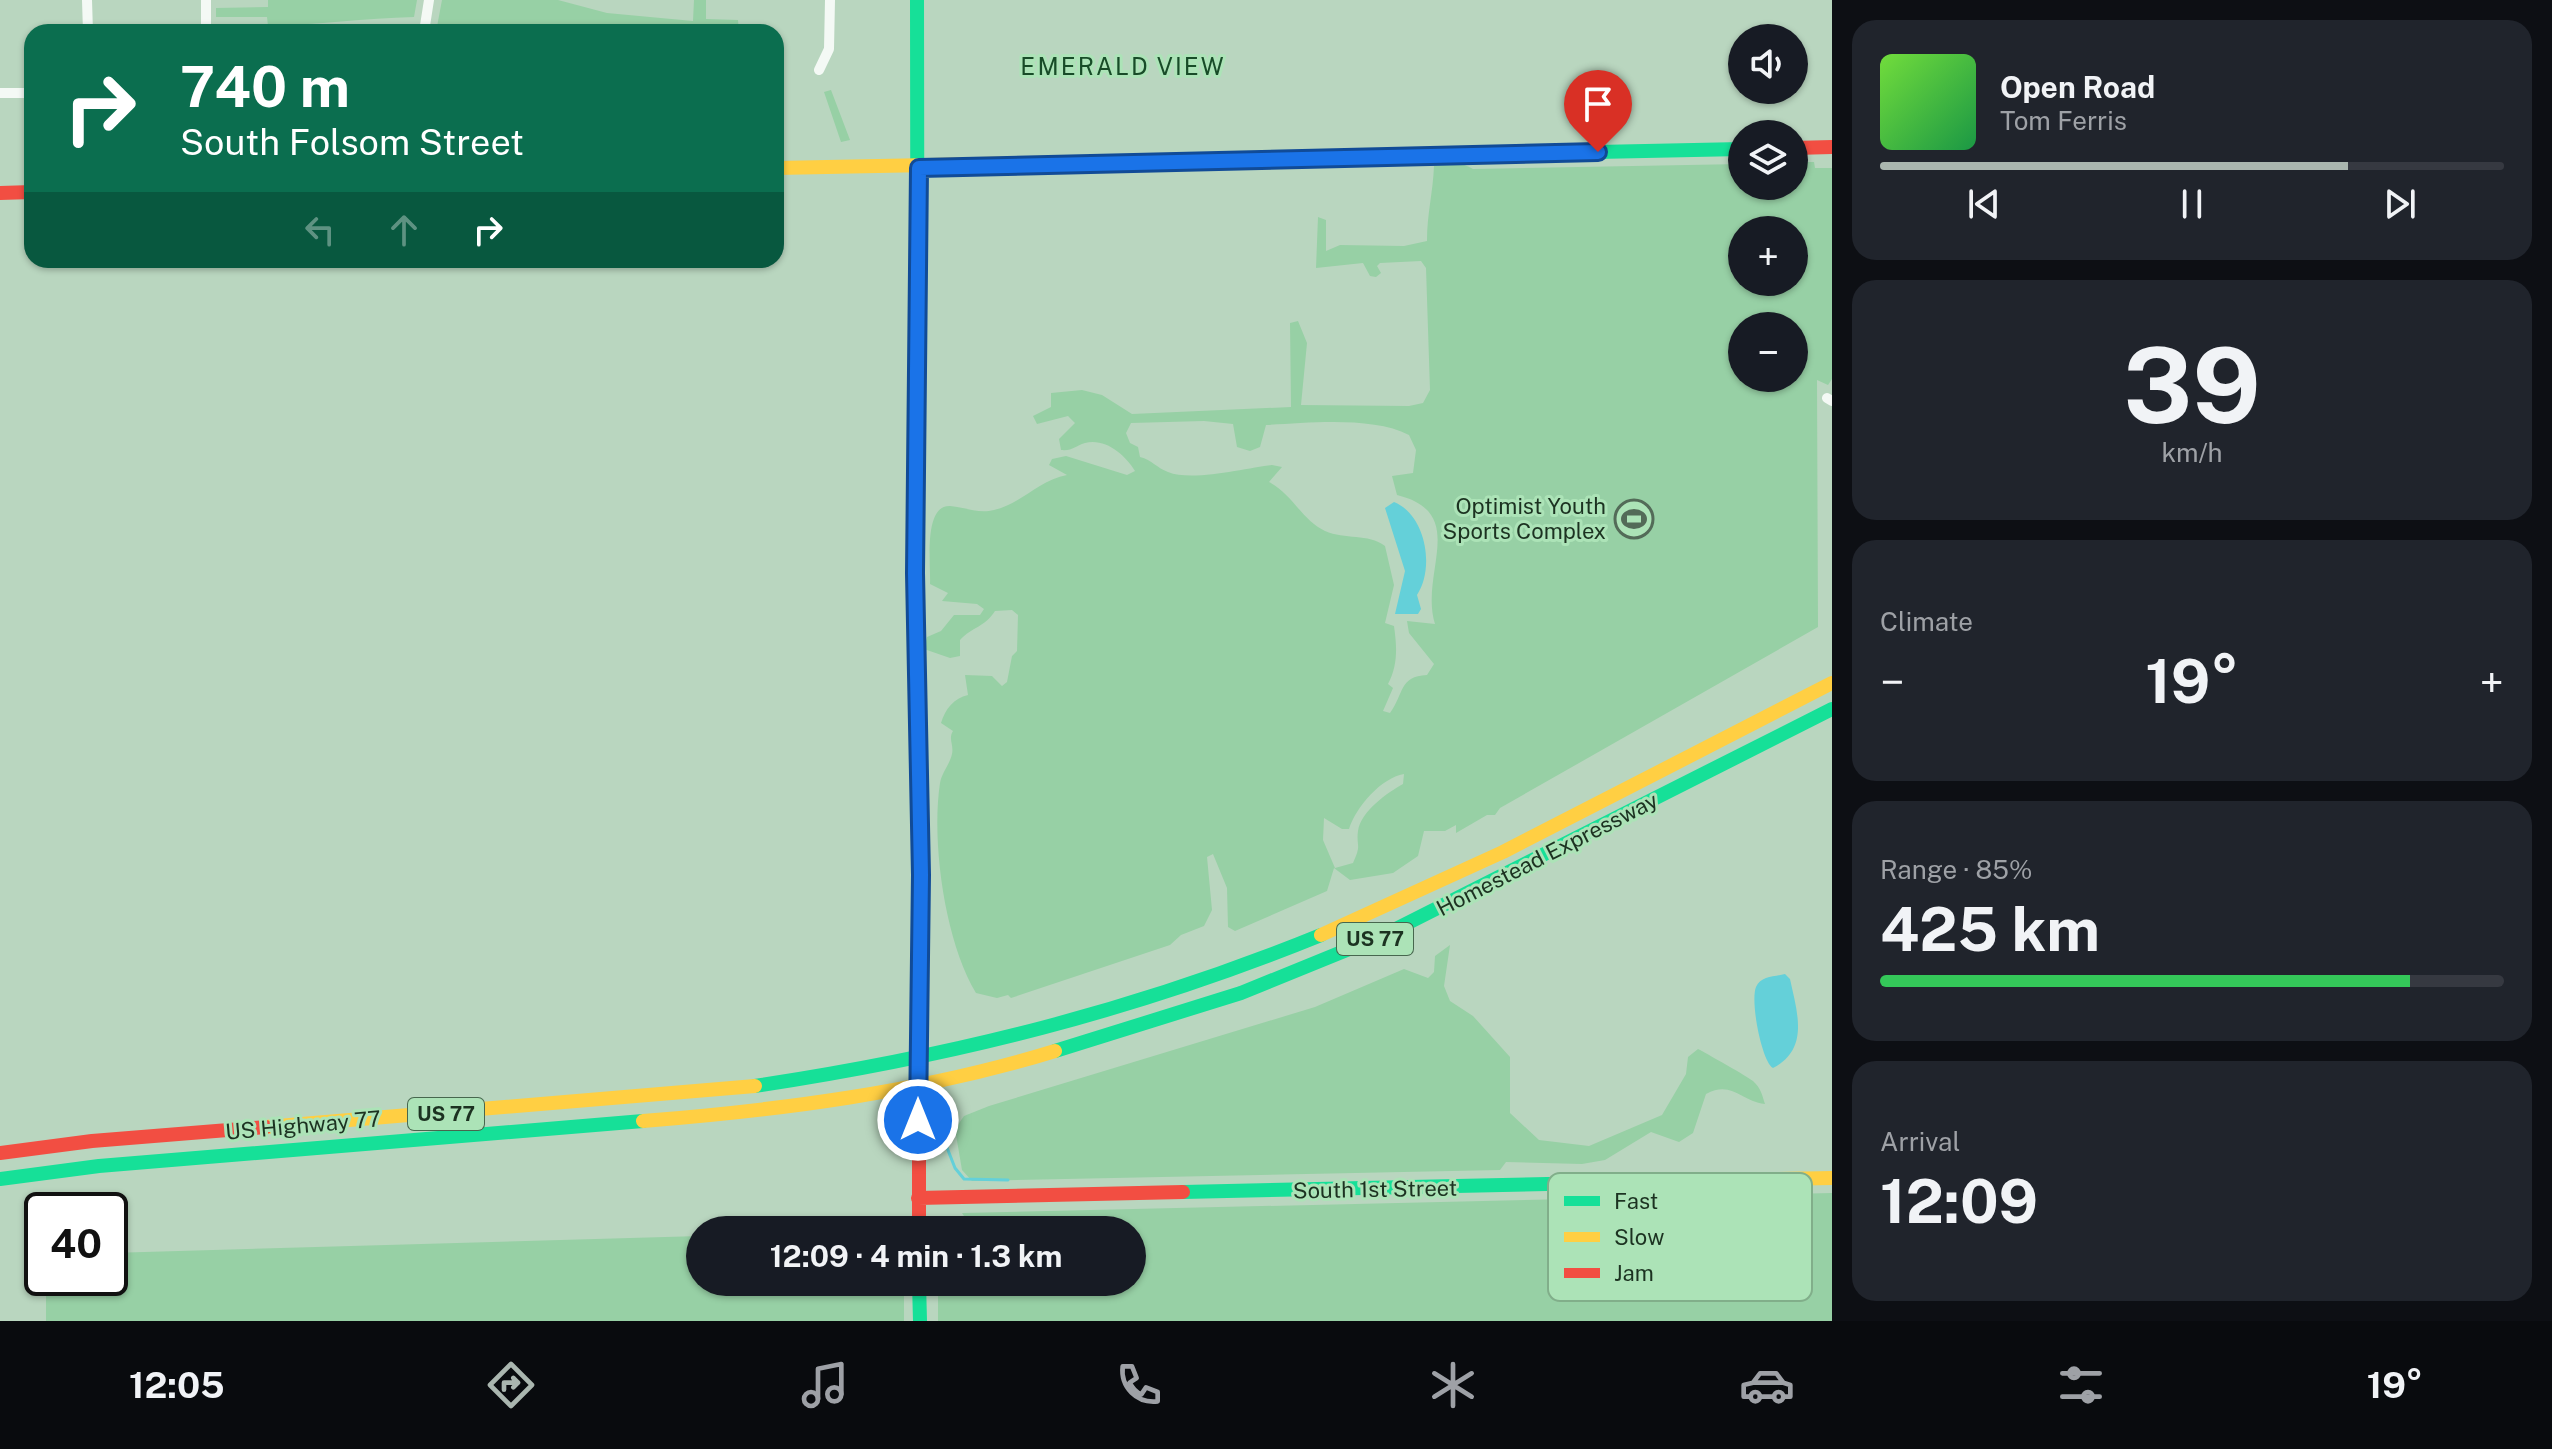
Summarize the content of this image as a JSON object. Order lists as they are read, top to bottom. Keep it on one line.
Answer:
{"streets":{"main road":["Homestead Expressway","US 77","US Highway 77","South 1st Street"]},"crossings":[["Homestead Expressway","US Highway 77"]],"districts":["EMERALD VIEW"],"places":{"sports":["Optimist Youth Sports Complex"]},"legend":["Fast","Slow","Jam"],"page":{"map_buttons":["+","−"],"turn":["740 m","South Folsom Street"],"song":["Open Road","Tom Ferris"],"tile":[["39","km/h"],"Climate",["Range · 85%","425 km"],["Arrival","12:09"]],"heat":["−","19°","+"],"limit":"40","trip":"12:09 · 4 min · 1.3 km","tabs":["12:05","19°"]}}
